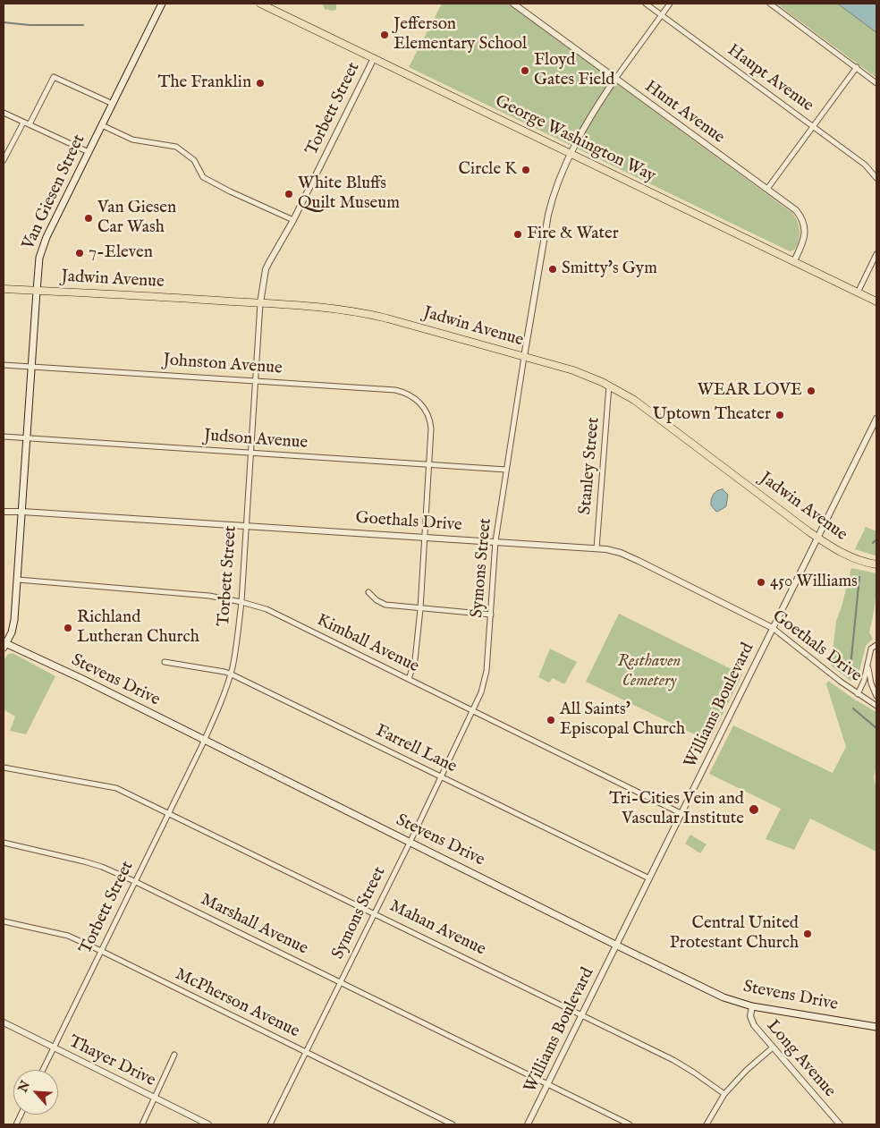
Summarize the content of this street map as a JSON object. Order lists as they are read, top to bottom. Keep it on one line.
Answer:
{"streets":{"main road":["George Washington Way","Van Giesen Street","Jadwin Avenue","Stevens Drive"],"street":["Haupt Avenue","Torbett Street","Hunt Avenue","Johnston Avenue","Judson Avenue","Stanley Street","Goethals Drive","Symons Street","Kimball Avenue","Williams Boulevard","Farrell Lane","Marshall Avenue","Mahan Avenue","McPherson Avenue","Long Avenue","Thayer Drive"]},"crossings":[["Haupt Avenue","Symons Street"],["Torbett Street","George Washington Way"],["Torbett Street","Jadwin Avenue"],["Torbett Street","Johnston Avenue"],["Torbett Street","Judson Avenue"],["Torbett Street","Goethals Drive"],["Torbett Street","Kimball Avenue"],["Torbett Street","Stevens Drive"],["Torbett Street","Farrell Lane"],["Torbett Street","Marshall Avenue"],["Torbett Street","Mahan Avenue"],["Torbett Street","McPherson Avenue"],["Torbett Street","Thayer Drive"],["Hunt Avenue","George Washington Way"],["Hunt Avenue","Symons Street"],["George Washington Way","Symons Street"],["Van Giesen Street","Jadwin Avenue"],["Van Giesen Street","Johnston Avenue"],["Van Giesen Street","Judson Avenue"],["Van Giesen Street","Goethals Drive"],["Van Giesen Street","Kimball Avenue"],["Van Giesen Street","Stevens Drive"],["Jadwin Avenue","Stanley Street"],["Jadwin Avenue","Symons Street"],["Jadwin Avenue","Williams Boulevard"],["Johnston Avenue","Judson Avenue"],["Judson Avenue","Symons Street"],["Stanley Street","Goethals Drive"],["Goethals Drive","Symons Street"],["Goethals Drive","Williams Boulevard"],["Symons Street","Kimball Avenue"],["Symons Street","Stevens Drive"],["Symons Street","Farrell Lane"],["Symons Street","Marshall Avenue"],["Symons Street","Mahan Avenue"],["Symons Street","McPherson Avenue"],["Kimball Avenue","Williams Boulevard"],["Stevens Drive","Williams Boulevard"],["Stevens Drive","Long Avenue"],["Williams Boulevard","Farrell Lane"],["Williams Boulevard","Marshall Avenue"],["Williams Boulevard","Mahan Avenue"]],"parks":["Resthaven Cemetery"],"places":["Jefferson Elementary School","Floyd Gates Field","The Franklin","Circle K","White Bluffs Quilt Museum","Van Giesen Car Wash","Fire & Water","7-Eleven","Smitty's Gym","WEAR LOVE","Uptown Theater","450 Williams","Richland Lutheran Church","All Saints' Episcopal Church","Tri-Cities Vein and Vascular Institute","Central United Protestant Church"],"north":"top left"}
